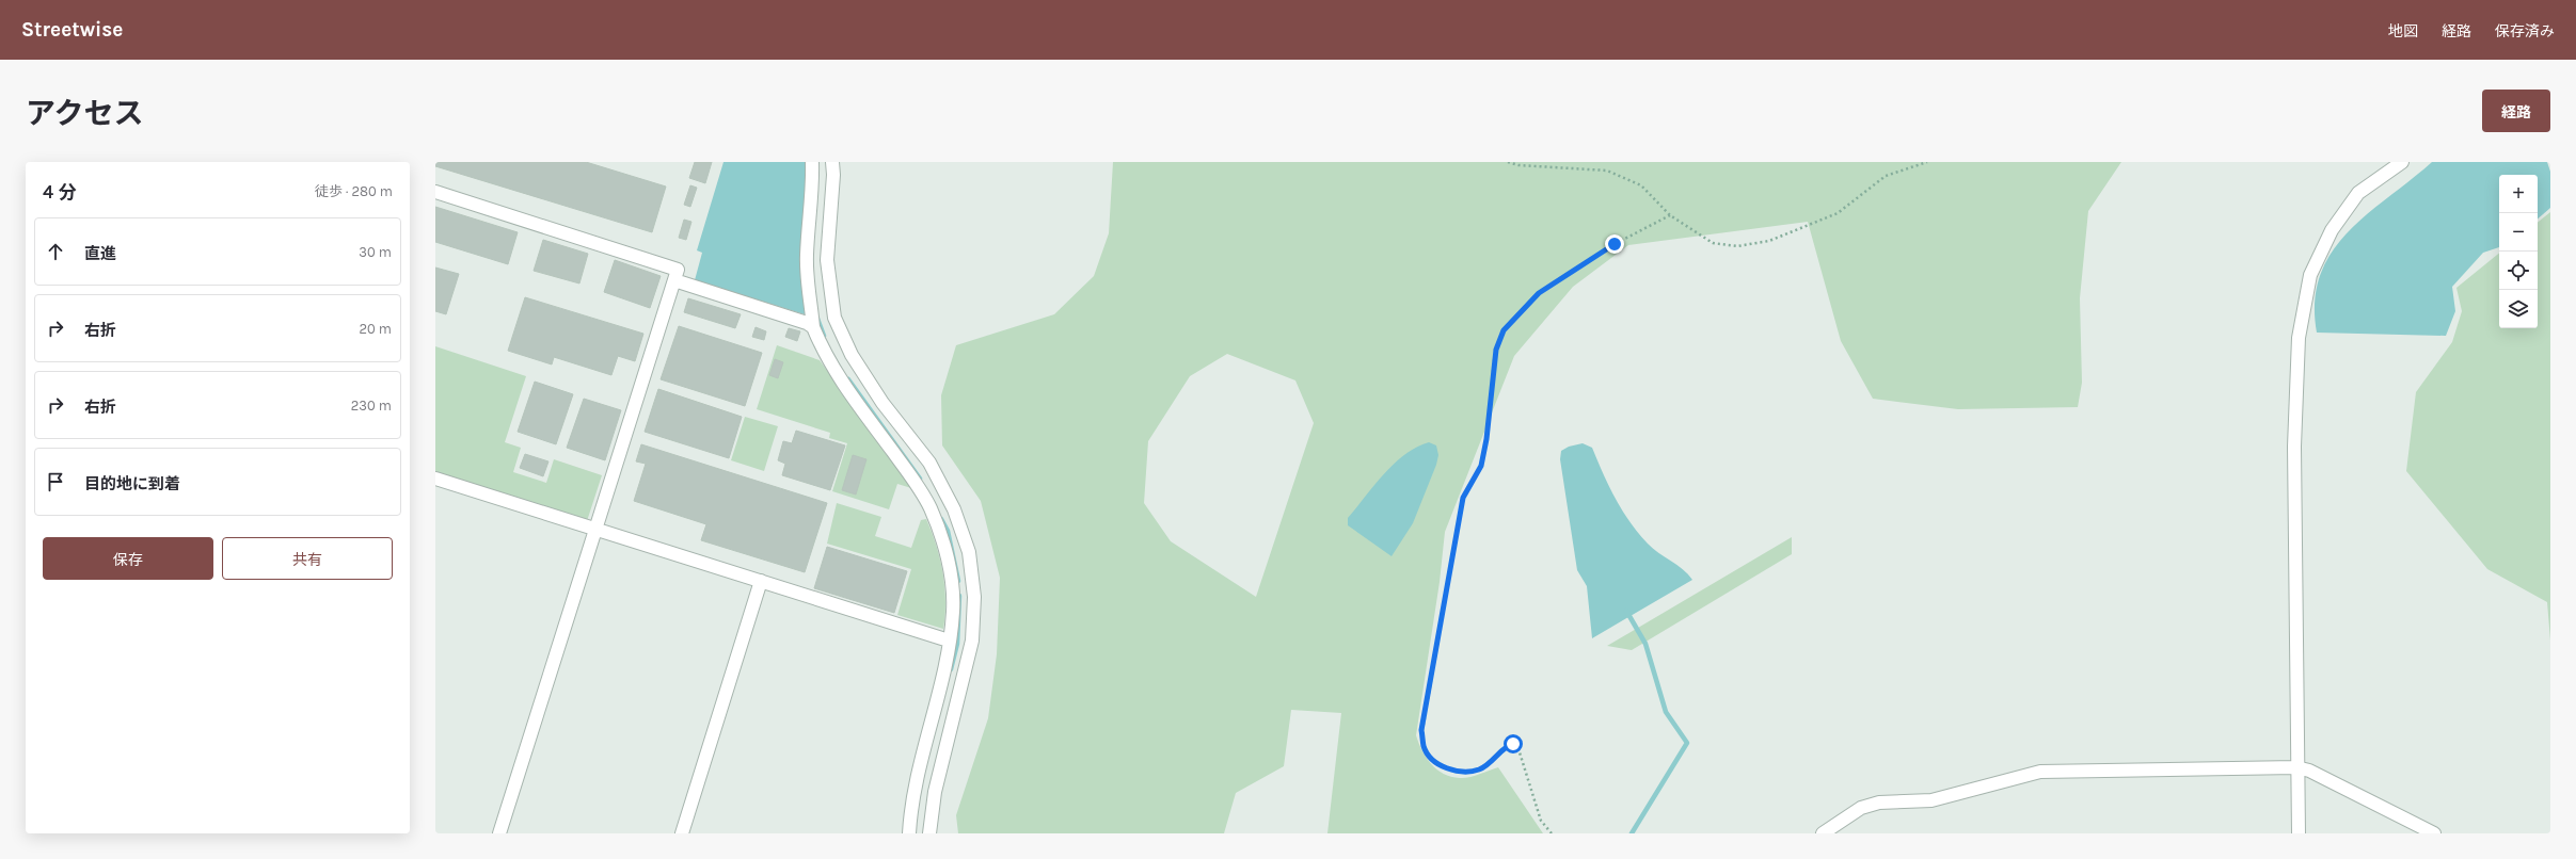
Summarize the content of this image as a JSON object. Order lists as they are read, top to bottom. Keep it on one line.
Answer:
{"page":{"header":"Streetwise","nav":["地図","経路","保存済み"],"title":"アクセス","buttons":["経路",["保存","共有"]],"heading":["4 分","徒歩 · 280 m"],"map_buttons":["+","−"],"list":[["直進","30 m"],["右折","20 m"],["右折","230 m"],"目的地に到着"]}}
